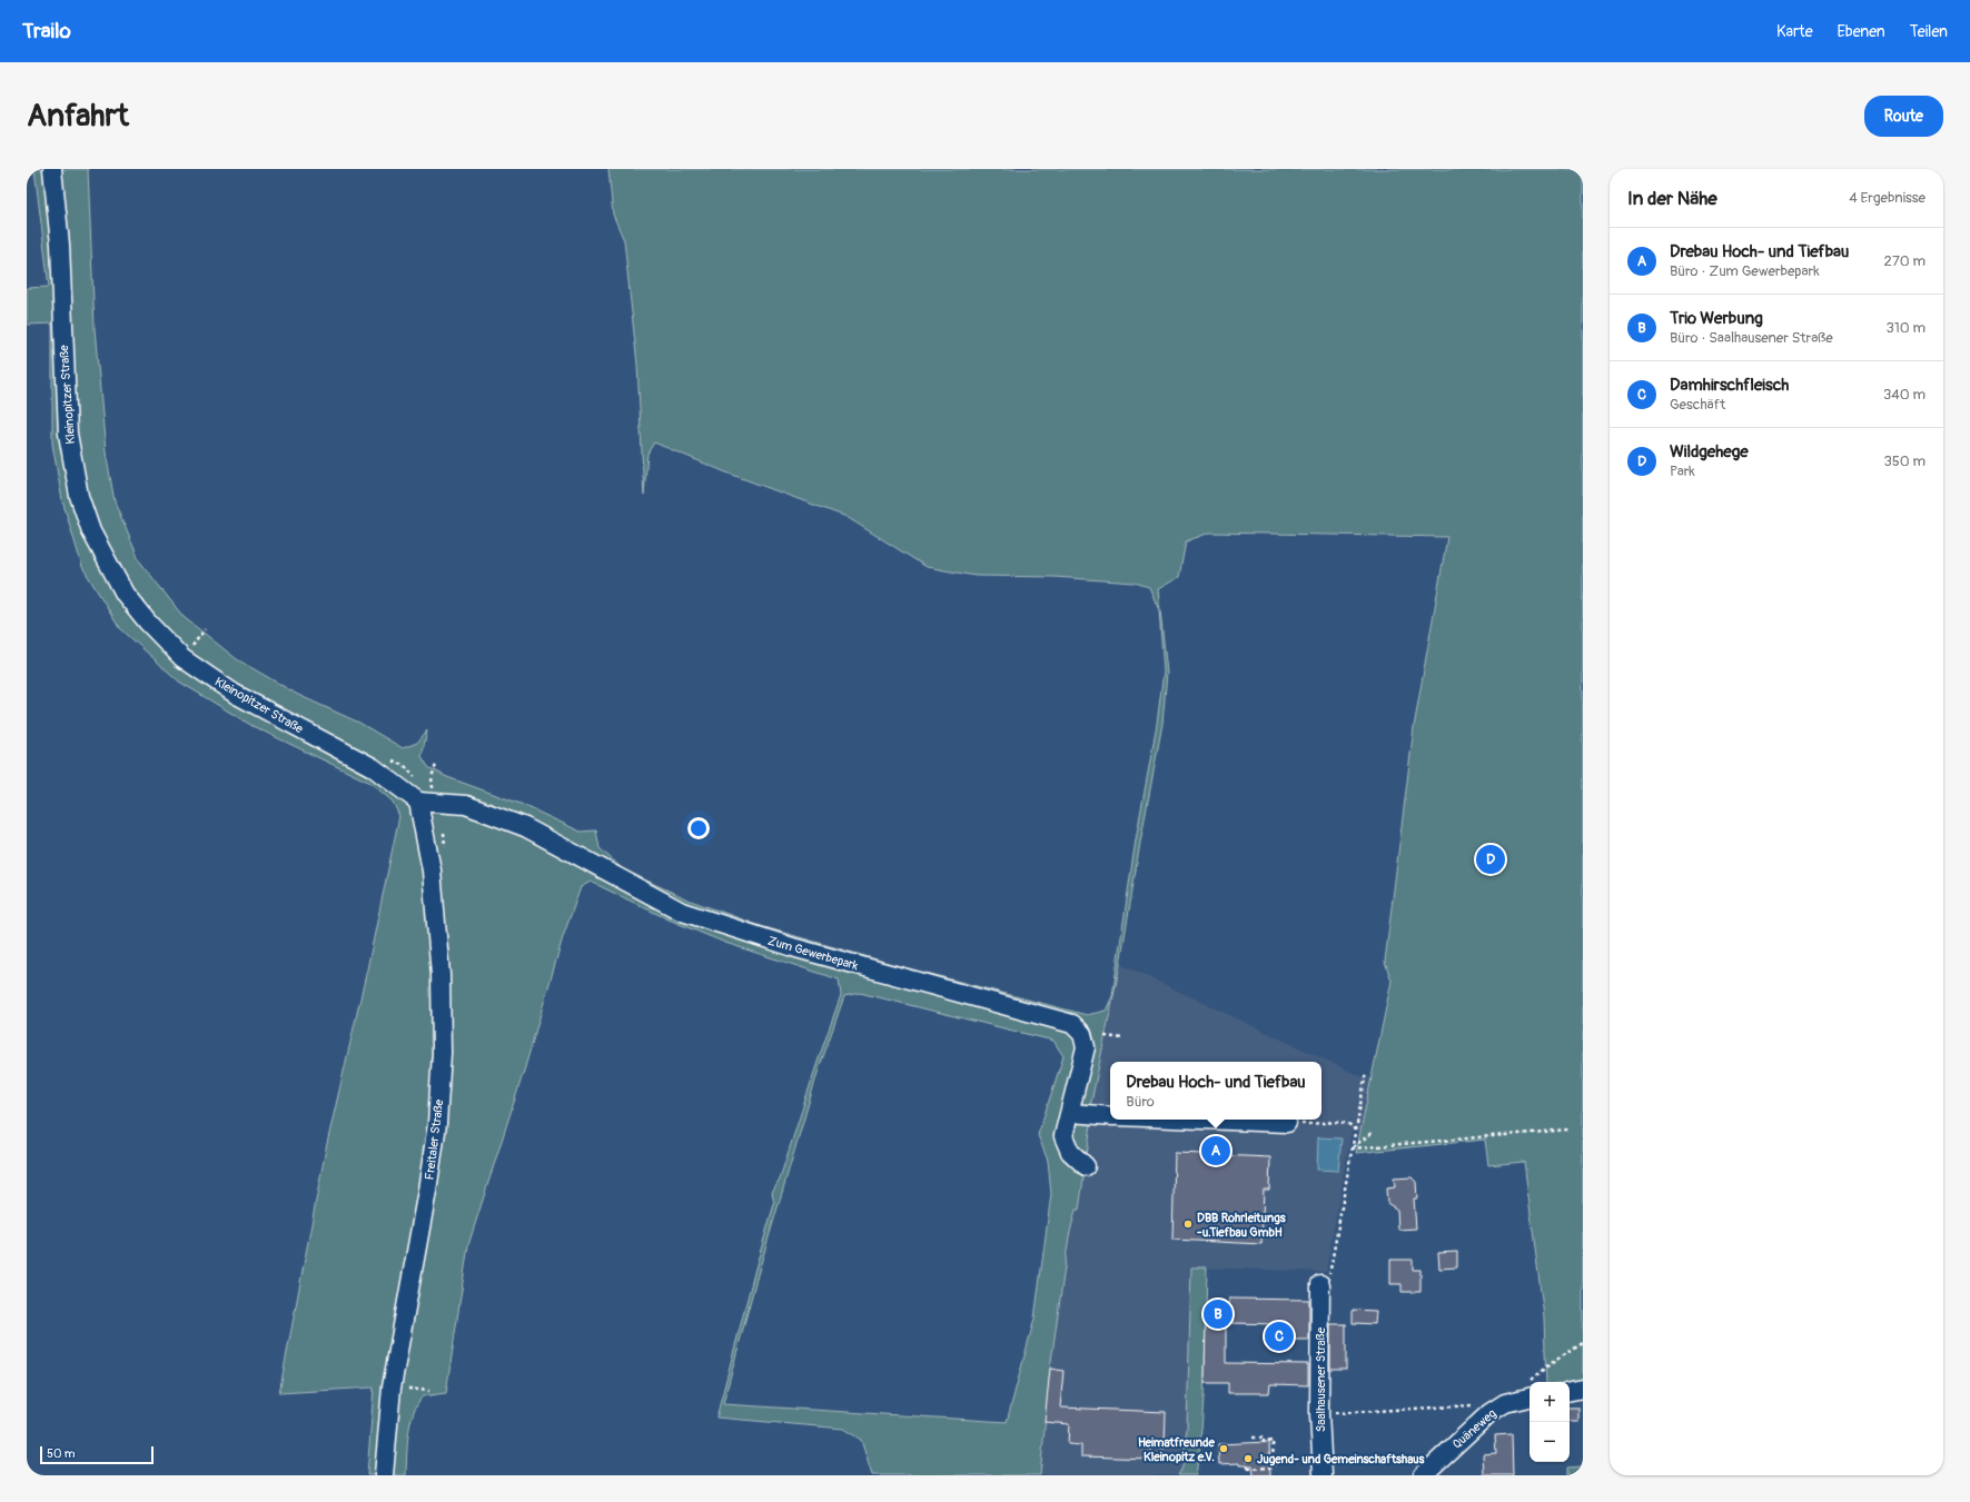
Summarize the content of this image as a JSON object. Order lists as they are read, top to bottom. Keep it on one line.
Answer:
{"streets":{"street":["Kleinopitzer Straße","Zum Gewerbepark","Freitaler Straße","Saalhausener Straße","Quäneweg"]},"crossings":[["Kleinopitzer Straße","Zum Gewerbepark"],["Kleinopitzer Straße","Freitaler Straße"],["Zum Gewerbepark","Freitaler Straße"]],"places":["DBB Rohrleitungs -u.Tiefbau GmbH","Heimatfreunde Kleinopitz e.V.","Jugend- und Gemeinschaftshaus"],"scale_bar":"50 m","page":{"header":"Trailo","nav":["Karte","Ebenen","Teilen"],"buttons":"Route","title":"Anfahrt","heading":["In der Nähe","4 Ergebnisse"],"list":[{"mark":"A","name":"Drebau Hoch- und Tiefbau","note":"Büro · Zum Gewerbepark","value":"270 m"},{"mark":"B","name":"Trio Werbung","note":"Büro · Saalhausener Straße","value":"310 m"},{"mark":"C","name":"Damhirschfleisch","note":"Geschäft","value":"340 m"},{"mark":"D","name":"Wildgehege","note":"Park","value":"350 m"}],"pins":["D","A","B","C"],"popup":["Drebau Hoch- und Tiefbau","Büro"],"map_buttons":["+","−"],"scale":"50 m"}}
